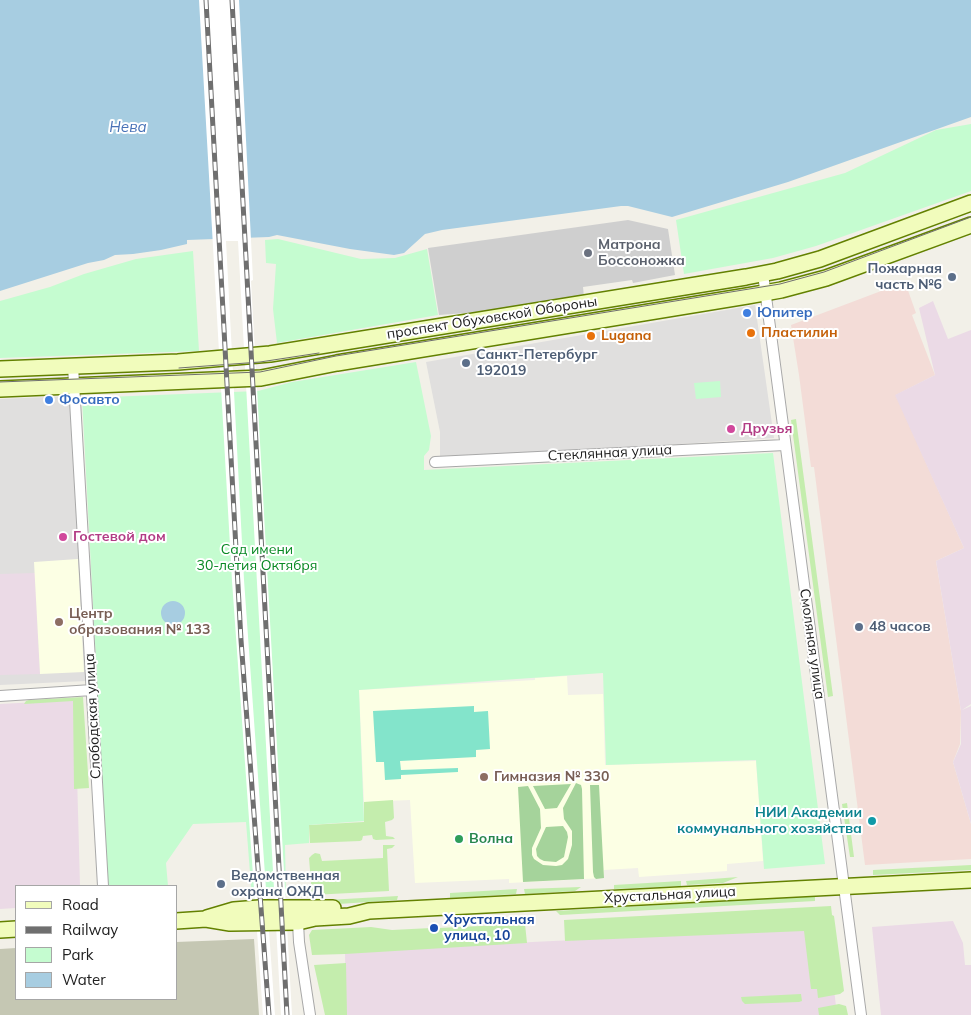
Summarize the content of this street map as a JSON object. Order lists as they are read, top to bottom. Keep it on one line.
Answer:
{"streets":{"main road":["проспект Обуховской Обороны","Хрустальная улица"],"street":["Стеклянная улица","Смоляная улица","Слободская улица"]},"crossings":[["проспект Обуховской Обороны","Смоляная улица"],["проспект Обуховской Обороны","Слободская улица"],["Стеклянная улица","Смоляная улица"],["Смоляная улица","Хрустальная улица"]],"water":["Нева"],"parks":["Сад имени 30-летия Октября"],"places":["Матрона Боссоножка","Пожарная часть №6","Юпитер","Пластилин","Lugana","Санкт-Петербург 192019","Фосавто","Друзья","Гостевой дом","Центр образования № 133","48 часов","Гимназия № 330","НИИ Академии коммунального хозяйства","Волна","Ведомственная охрана ОЖД","Хрустальная улица, 10"],"legend":["Road","Railway","Park","Water"]}
